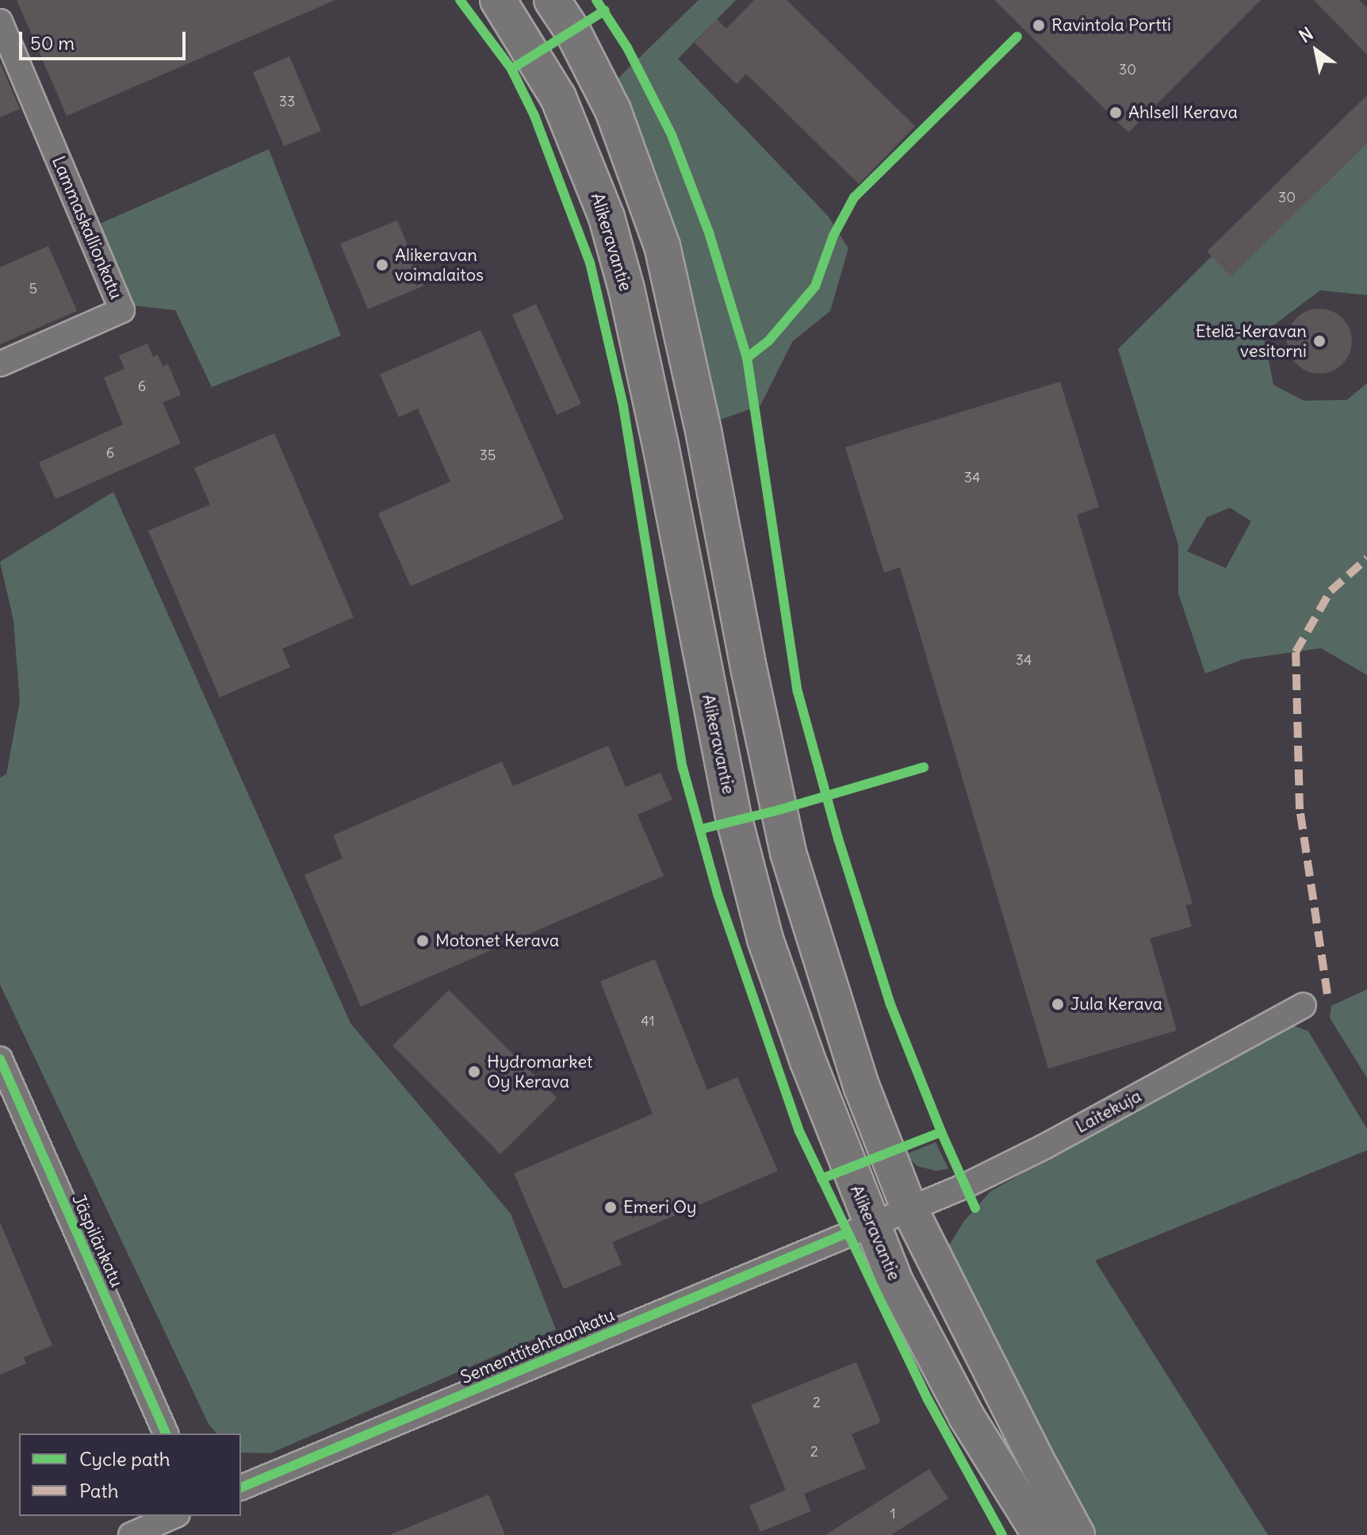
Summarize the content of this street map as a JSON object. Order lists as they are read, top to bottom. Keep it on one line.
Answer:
{"streets":{"street":["Lammaskallionkatu","Alikeravantie","Laitekuja","Jäspilänkatu","Sementtitehtaankatu"]},"crossings":[["Alikeravantie","Sementtitehtaankatu"],["Laitekuja","Sementtitehtaankatu"]],"places":["Ravintola Portti","Ahlsell Kerava","Alikeravan voimalaitos","Etelä-Keravan vesitorni","Motonet Kerava","Jula Kerava","Hydromarket Oy Kerava","Emeri Oy"],"house_numbers":["30","33","30","5","6","6","35","34","34","41","2","2","1"],"legend":["Cycle path","Path"],"scale_bar":"50 m","north":"top left"}
